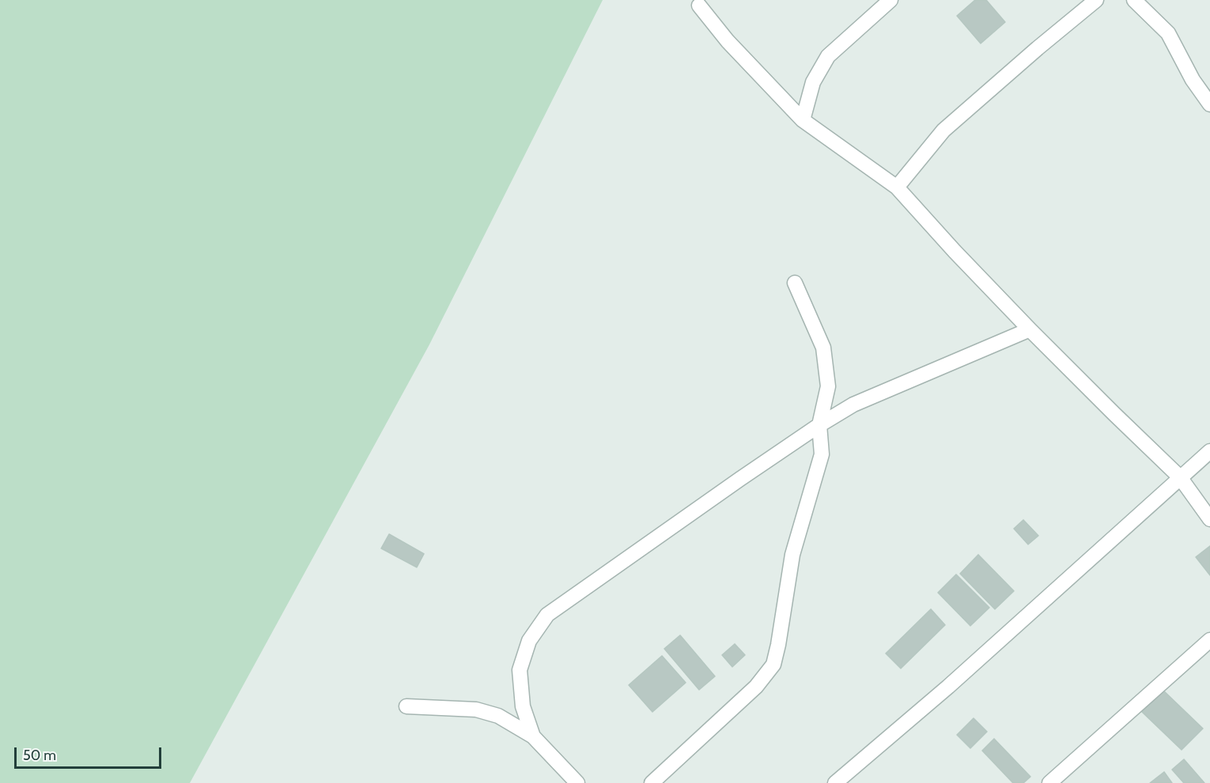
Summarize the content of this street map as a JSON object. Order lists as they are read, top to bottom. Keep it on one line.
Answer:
{"scale_bar":"50 m"}
